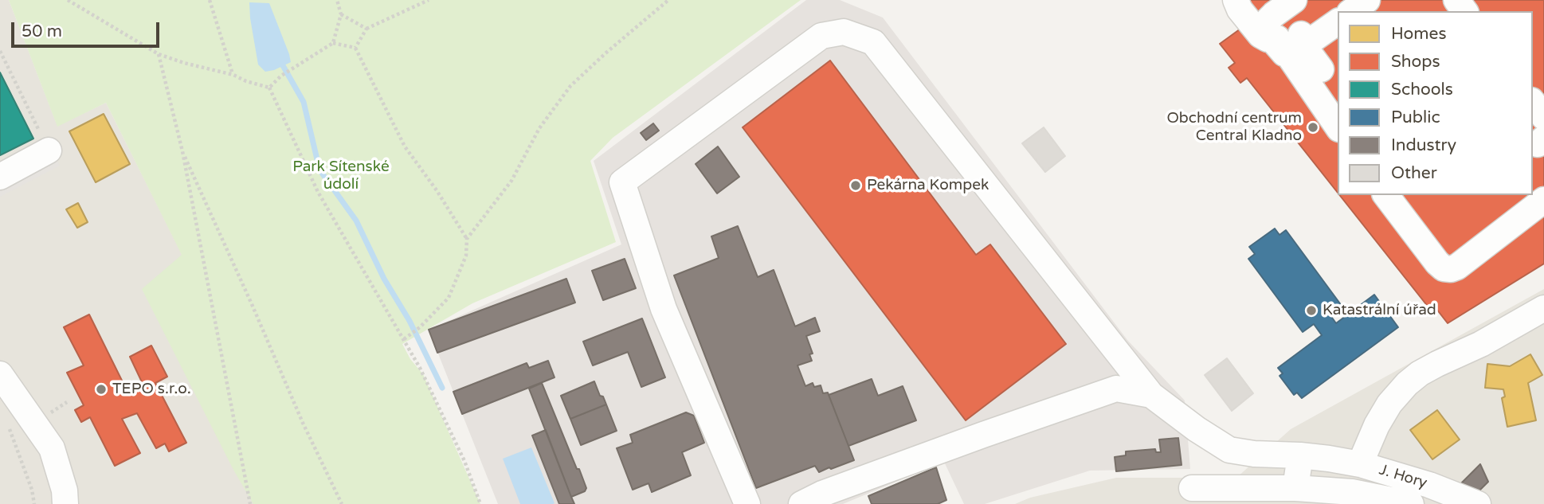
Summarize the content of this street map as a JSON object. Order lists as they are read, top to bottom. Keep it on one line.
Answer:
{"streets":{"street":["J. Hory"]},"parks":["Park Sítenské údolí"],"places":["Obchodní centrum Central Kladno","Pekárna Kompek","Katastrální úřad","TEPO s.r.o."],"legend":["Homes","Shops","Schools","Public","Industry","Other"],"scale_bar":"50 m"}
